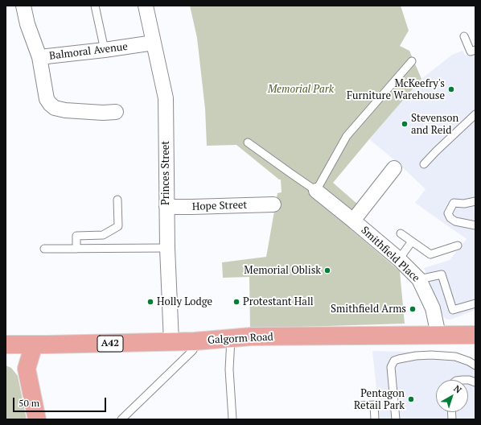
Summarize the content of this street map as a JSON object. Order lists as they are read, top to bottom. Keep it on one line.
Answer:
{"streets":{"main road":["Galgorm Road","A42"],"street":["Balmoral Avenue","Princes Street","Hope Street","Smithfield Place"]},"crossings":[["Balmoral Avenue","Princes Street"],["Princes Street","Hope Street"],["Princes Street","Galgorm Road"],["Smithfield Place","Galgorm Road"]],"parks":["Memorial Park"],"places":["McKeefry's Furniture Warehouse","Stevenson and Reid","Memorial Oblisk","Holly Lodge","Protestant Hall","Smithfield Arms","Pentagon Retail Park"],"scale_bar":"50 m","north":"top right"}
